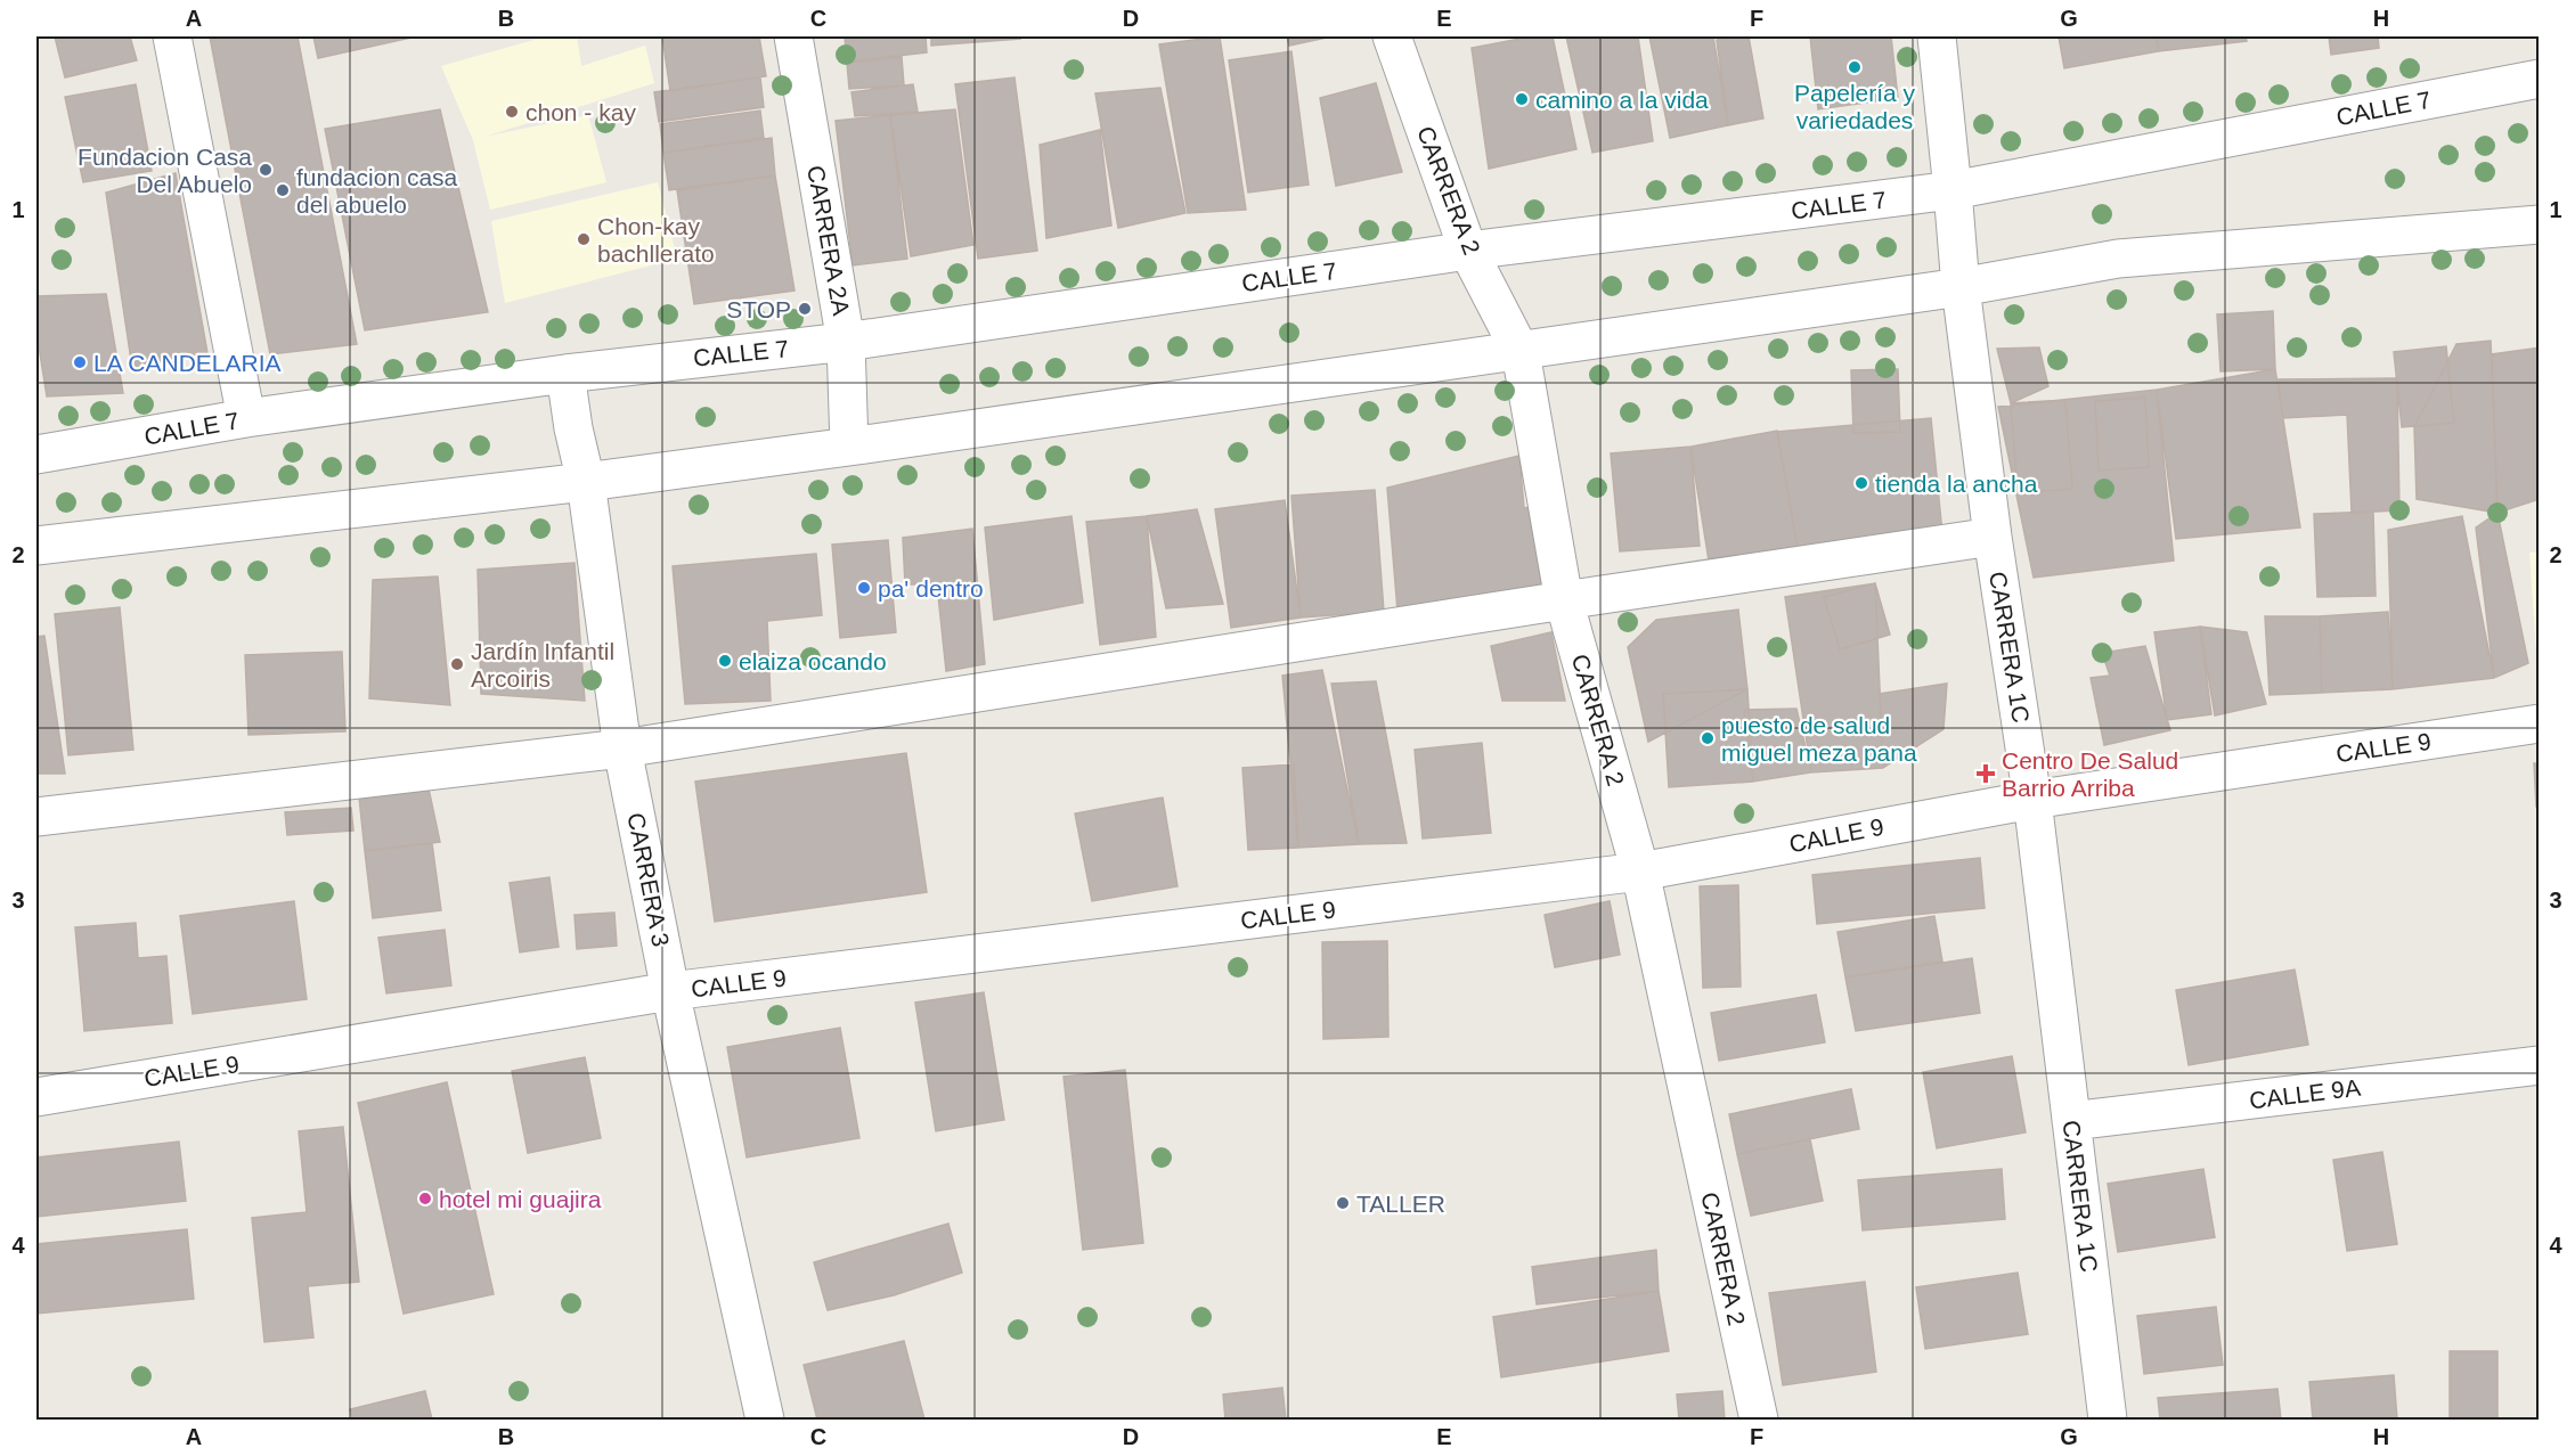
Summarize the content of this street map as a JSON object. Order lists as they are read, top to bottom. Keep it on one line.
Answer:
{"streets":{"street":["CALLE 7","CARRERA 2","CARRERA 2A","CARRERA 1C","CALLE 9","CARRERA 3","CALLE 9A"]},"crossings":[["CALLE 7","CARRERA 2"],["CALLE 7","CARRERA 2A"],["CALLE 7","CARRERA 1C"],["CALLE 7","CARRERA 3"],["CARRERA 2","CALLE 9"],["CARRERA 1C","CALLE 9"],["CARRERA 1C","CALLE 9A"],["CALLE 9","CARRERA 3"]],"places":{"other":["Papelería y variedades","camino a la vida","chon - kay","Fundacion Casa Del Abuelo","fundacion casa del abuelo","Chon-kay bachllerato","STOP","LA CANDELARIA","tienda la ancha","pa' dentro","elaiza ocando","Jardín Infantil Arcoiris","puesto de salud miguel meza pana","hotel mi guajira","TALLER"],"health":["Centro De Salud Barrio Arriba"]},"grid":{"columns":["A","B","C","D","E","F","G","H"],"rows":["1","2","3","4"]}}
